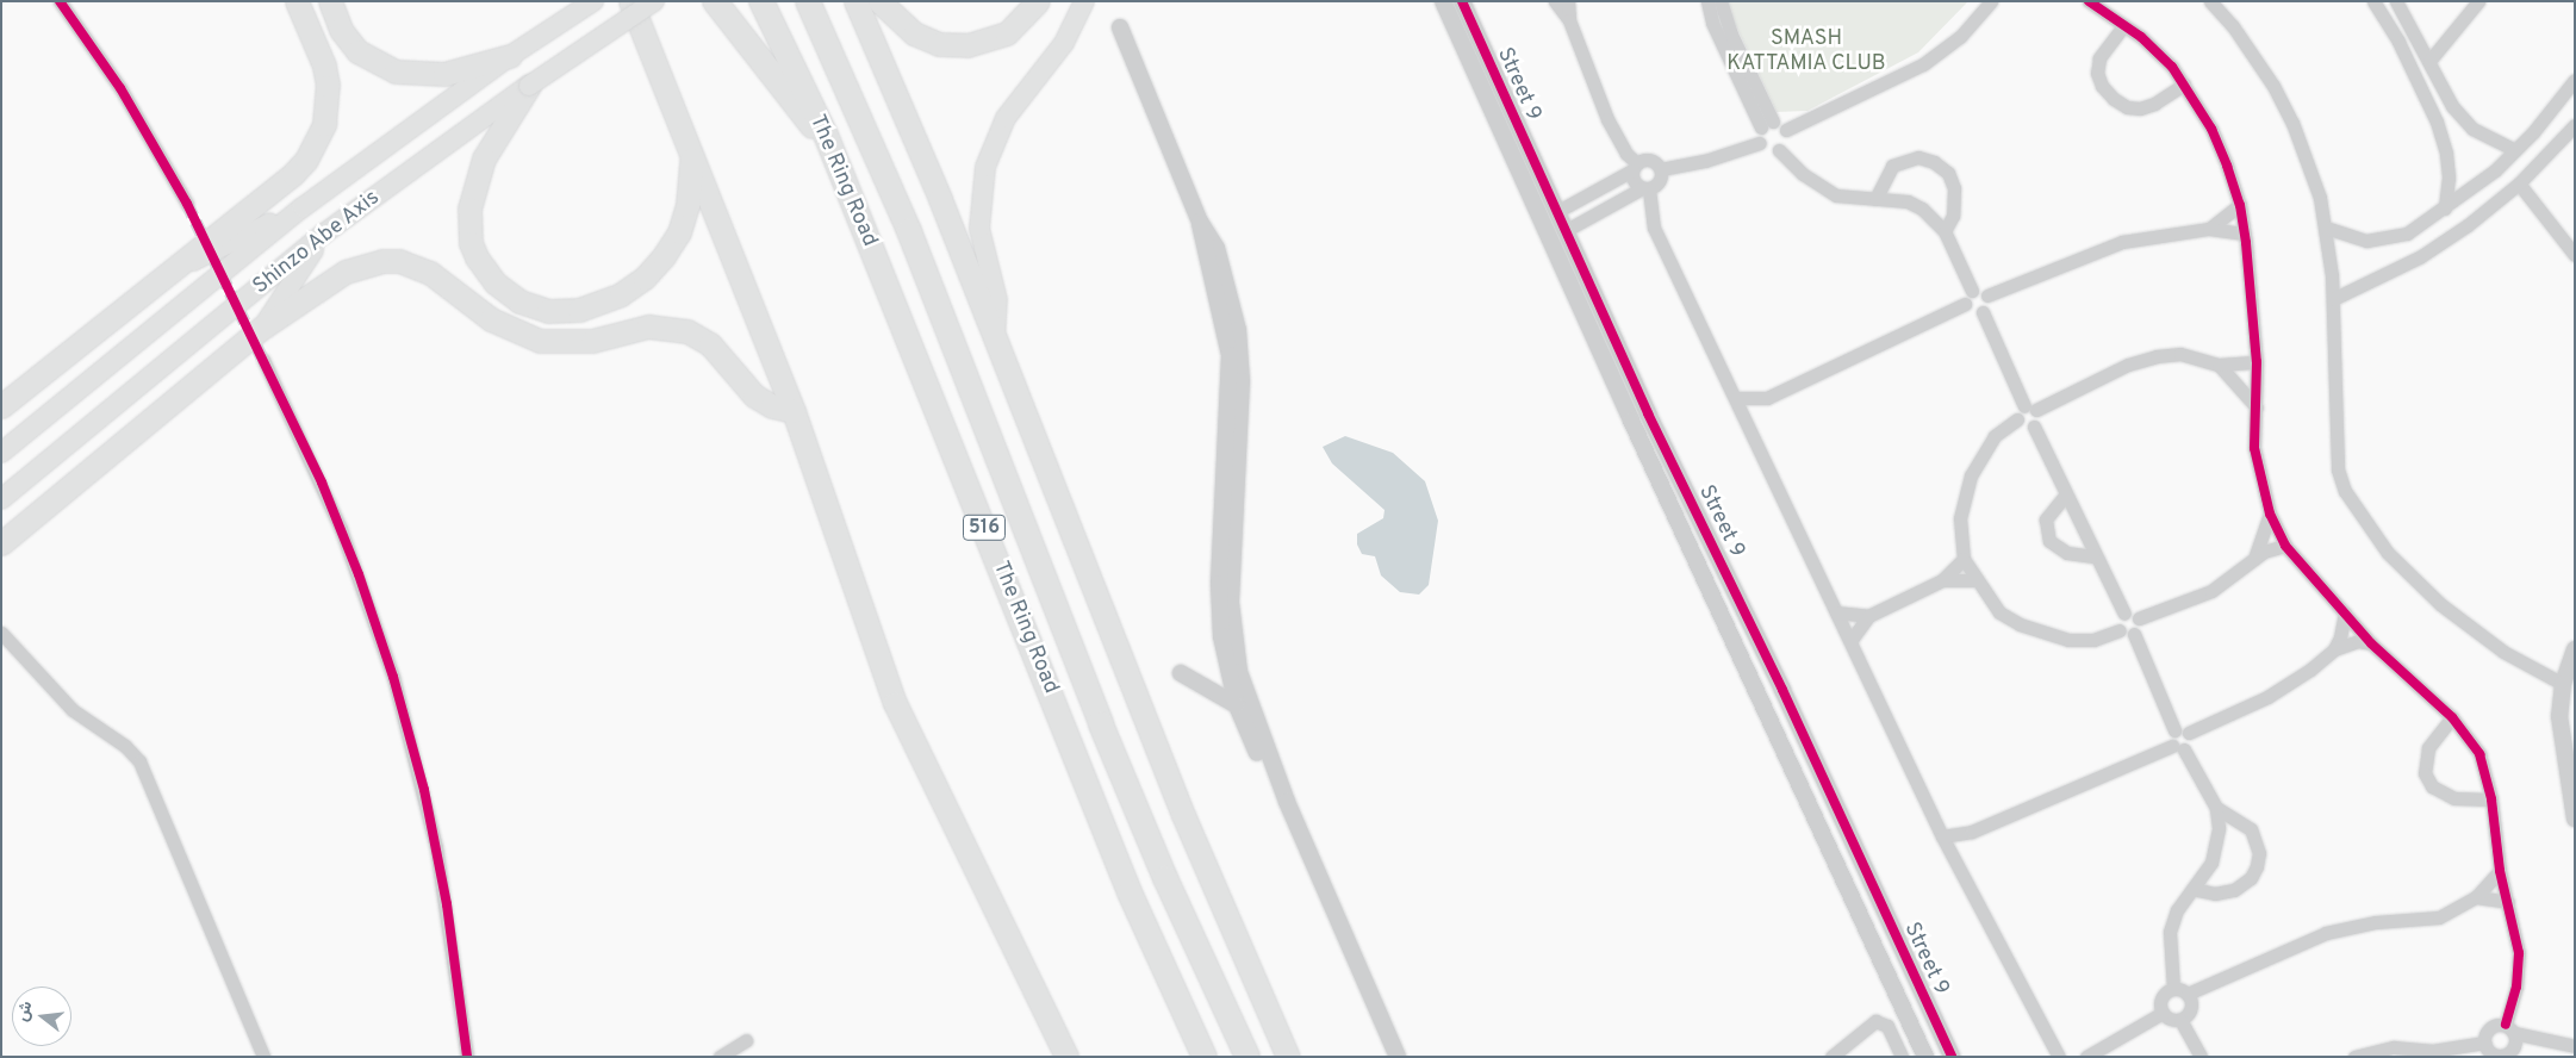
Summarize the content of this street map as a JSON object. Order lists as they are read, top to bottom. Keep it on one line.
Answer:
{"streets":{"highway":["The Ring Road","516"],"main road":["Shinzo Abe Axis"],"street":["Street 9"]},"parks":["SMASH KATTAMIA CLUB"],"north":"left"}
